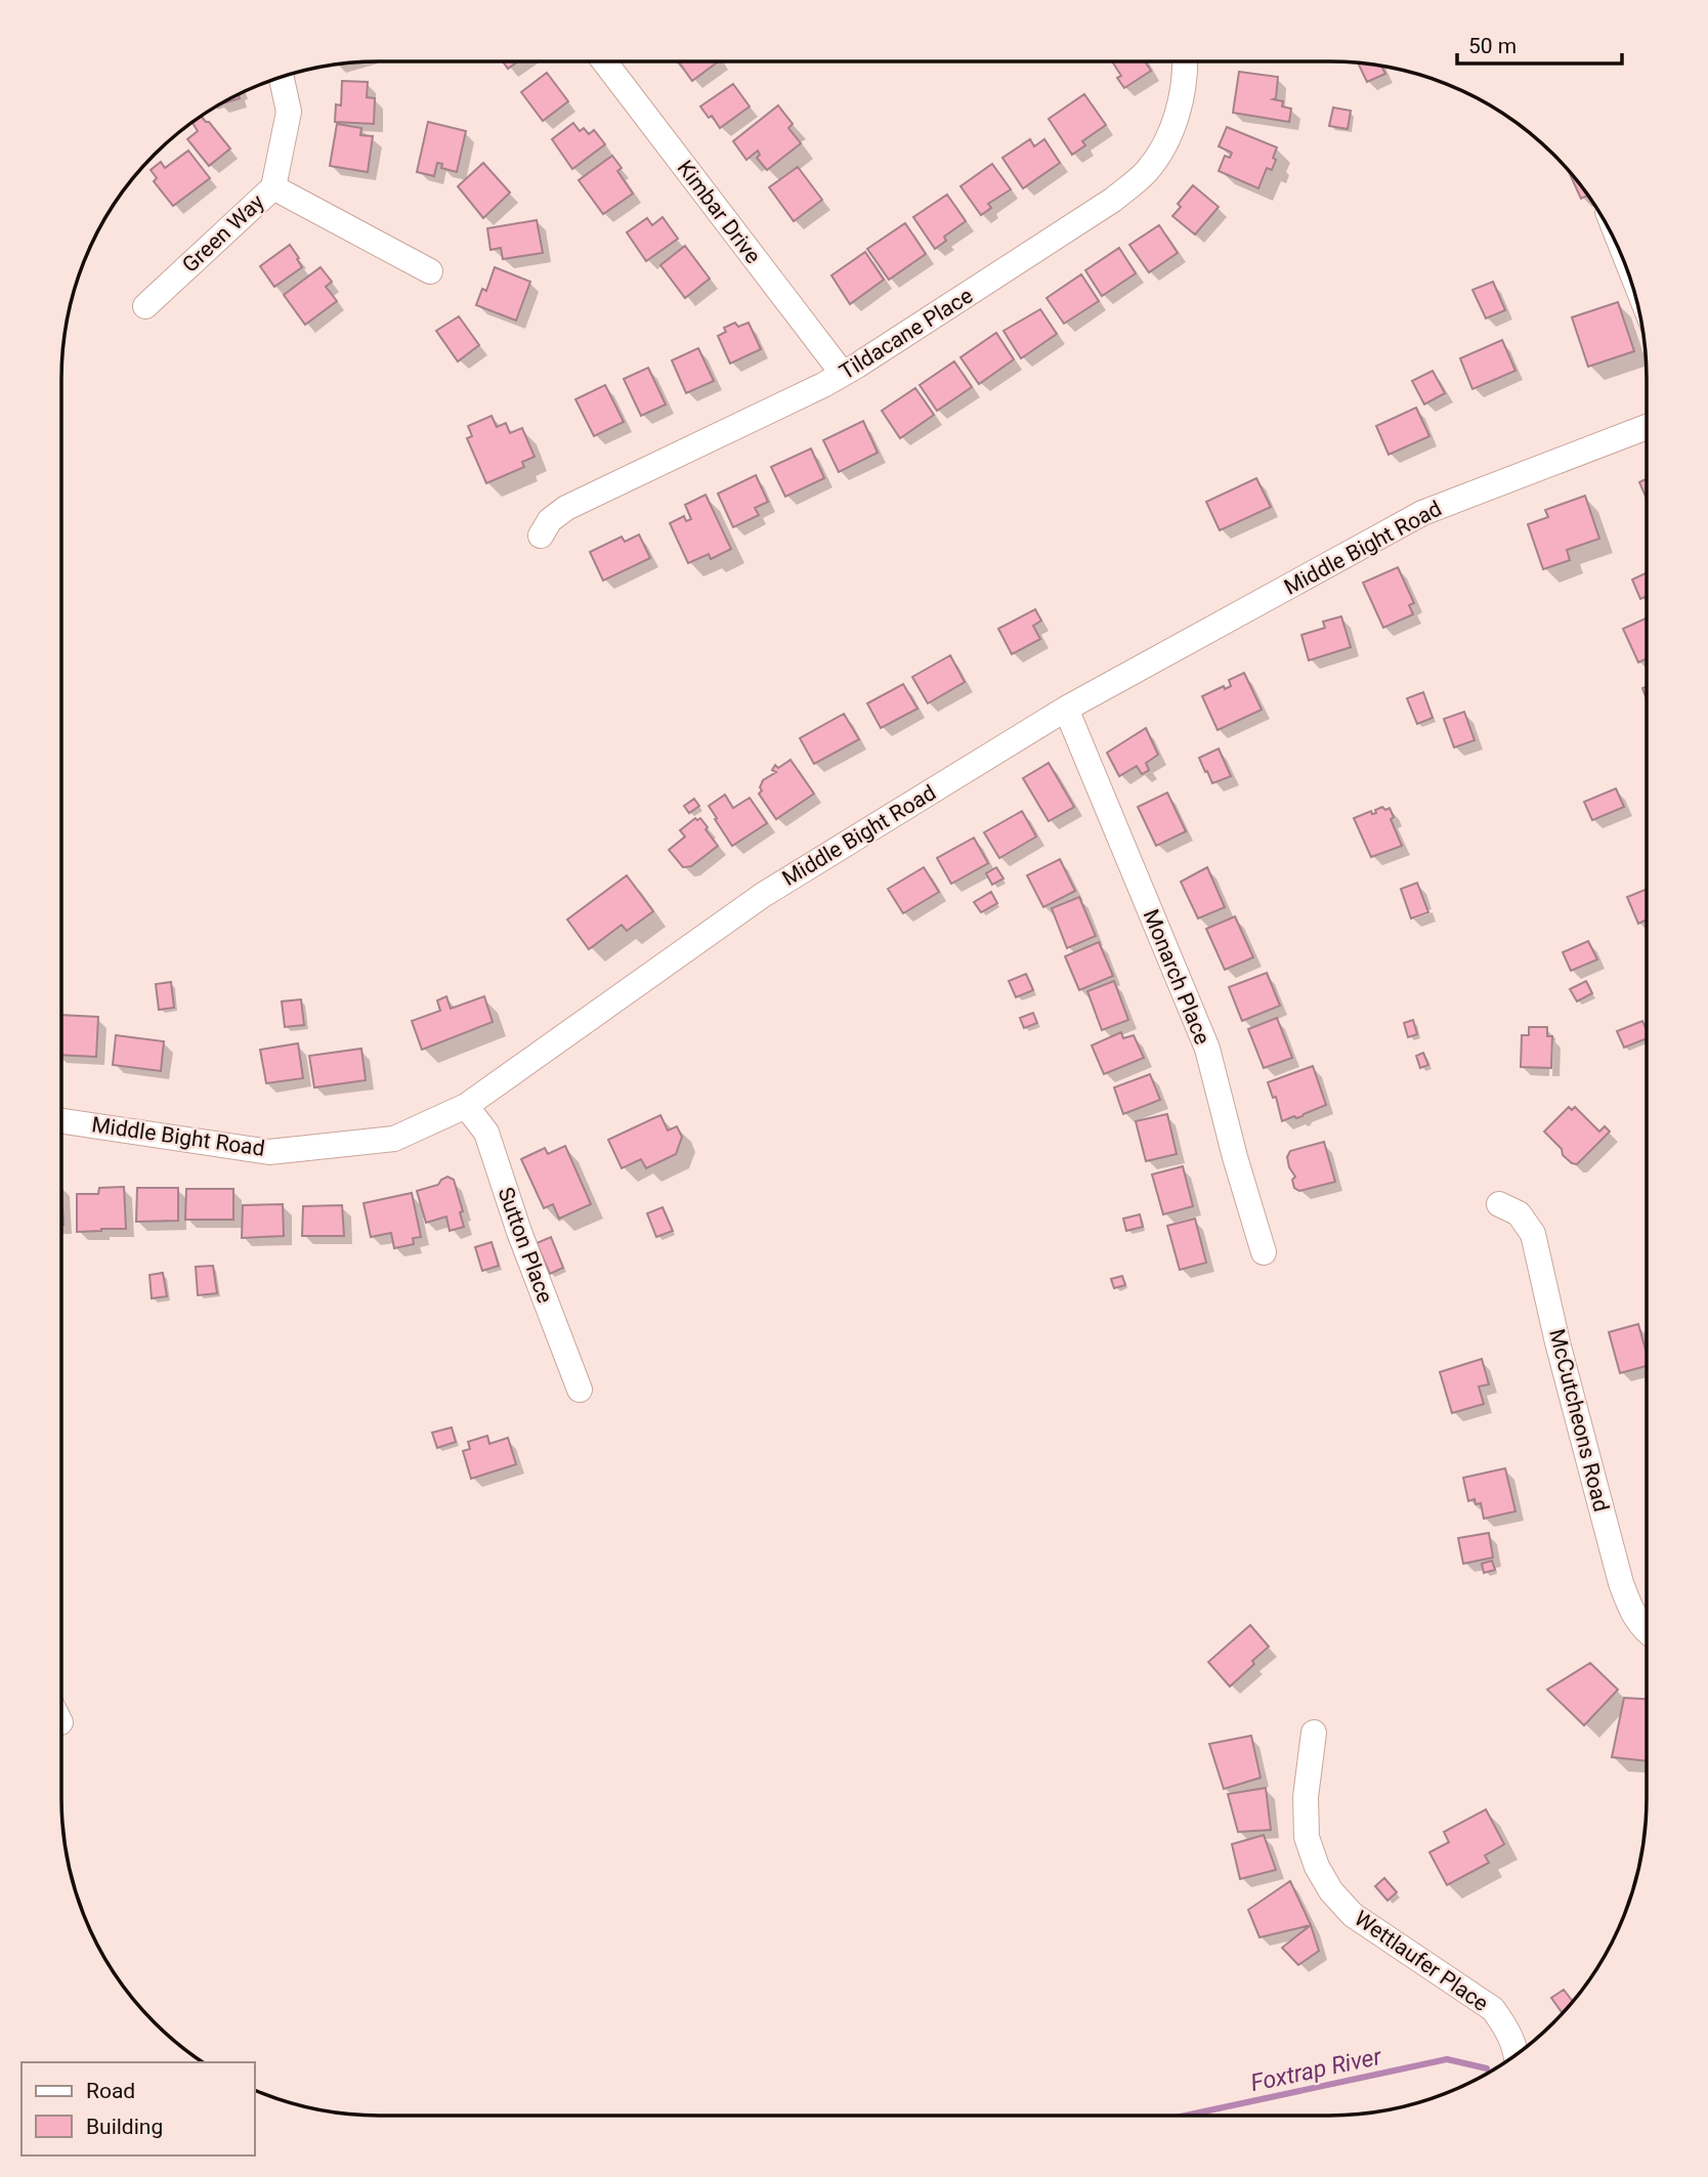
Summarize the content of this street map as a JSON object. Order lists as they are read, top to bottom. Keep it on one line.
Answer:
{"streets":{"street":["Kimbar Drive","Green Way","Tildacane Place","Middle Bight Road","Monarch Place","Sutton Place","McCutcheons Road","Wettlaufer Place"]},"crossings":[["Kimbar Drive","Tildacane Place"],["Middle Bight Road","Monarch Place"],["Middle Bight Road","Sutton Place"]],"water":["Foxtrap River"],"legend":["Road","Building"],"scale_bar":"50 m"}
